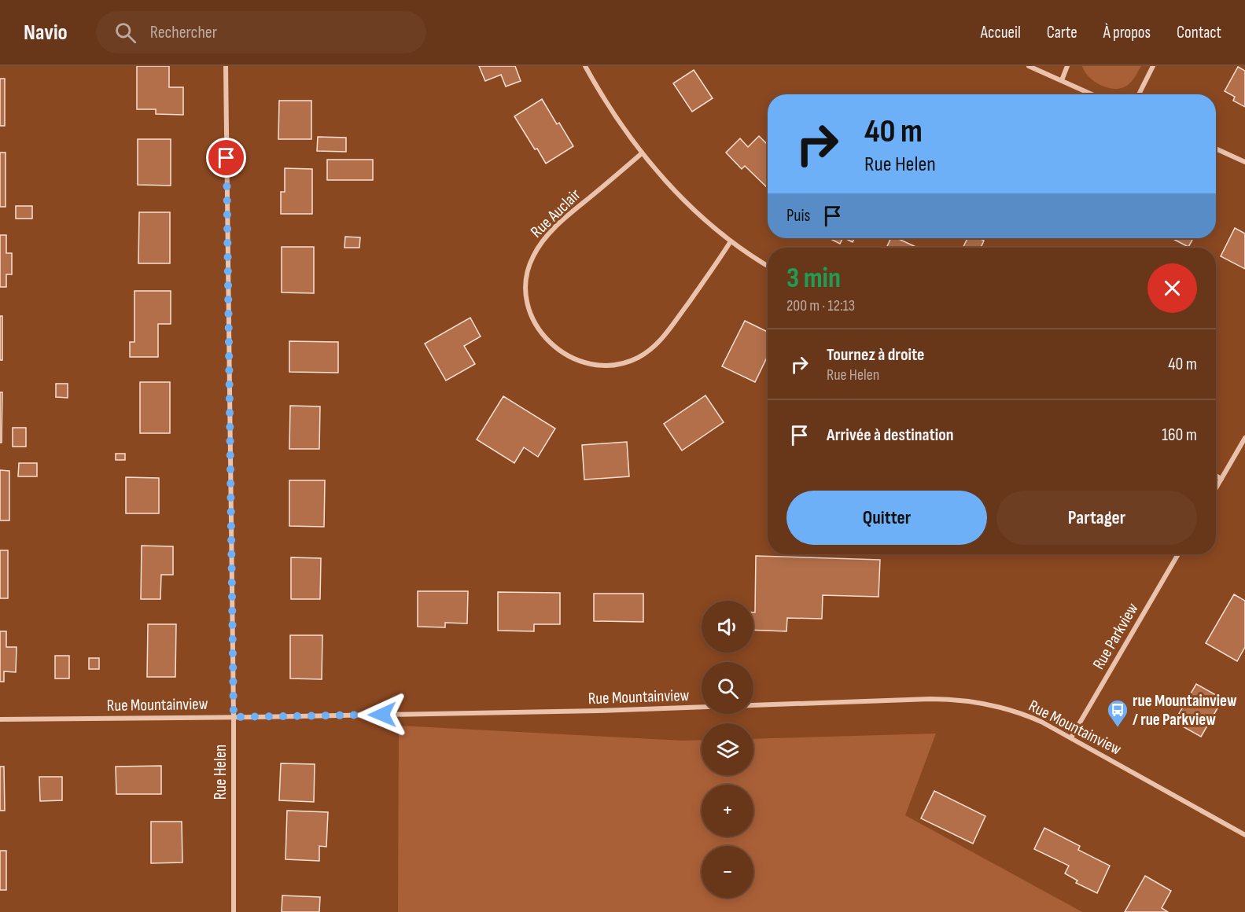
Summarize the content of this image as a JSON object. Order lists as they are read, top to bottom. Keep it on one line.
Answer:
{"streets":{"street":["Rue Auclair","Rue Parkview","Rue Mountainview","Rue Helen"]},"crossings":[["Rue Parkview","Rue Mountainview"],["Rue Mountainview","Rue Helen"]],"places":{"bus stop":["rue Mountainview / rue Parkview"]},"page":{"header":"Navio","search":"Rechercher","nav":["Accueil","Carte","À propos","Contact"],"turn":["40 m","Rue Helen"],"then":"Puis","heading":["3 min","200 m · 12:13"],"list":[{"name":"Tournez à droite","note":"Rue Helen","value":"40 m"},{"name":"Arrivée à destination","value":"160 m"}],"buttons":["Quitter","Partager"],"map_buttons":["+","−"]}}
